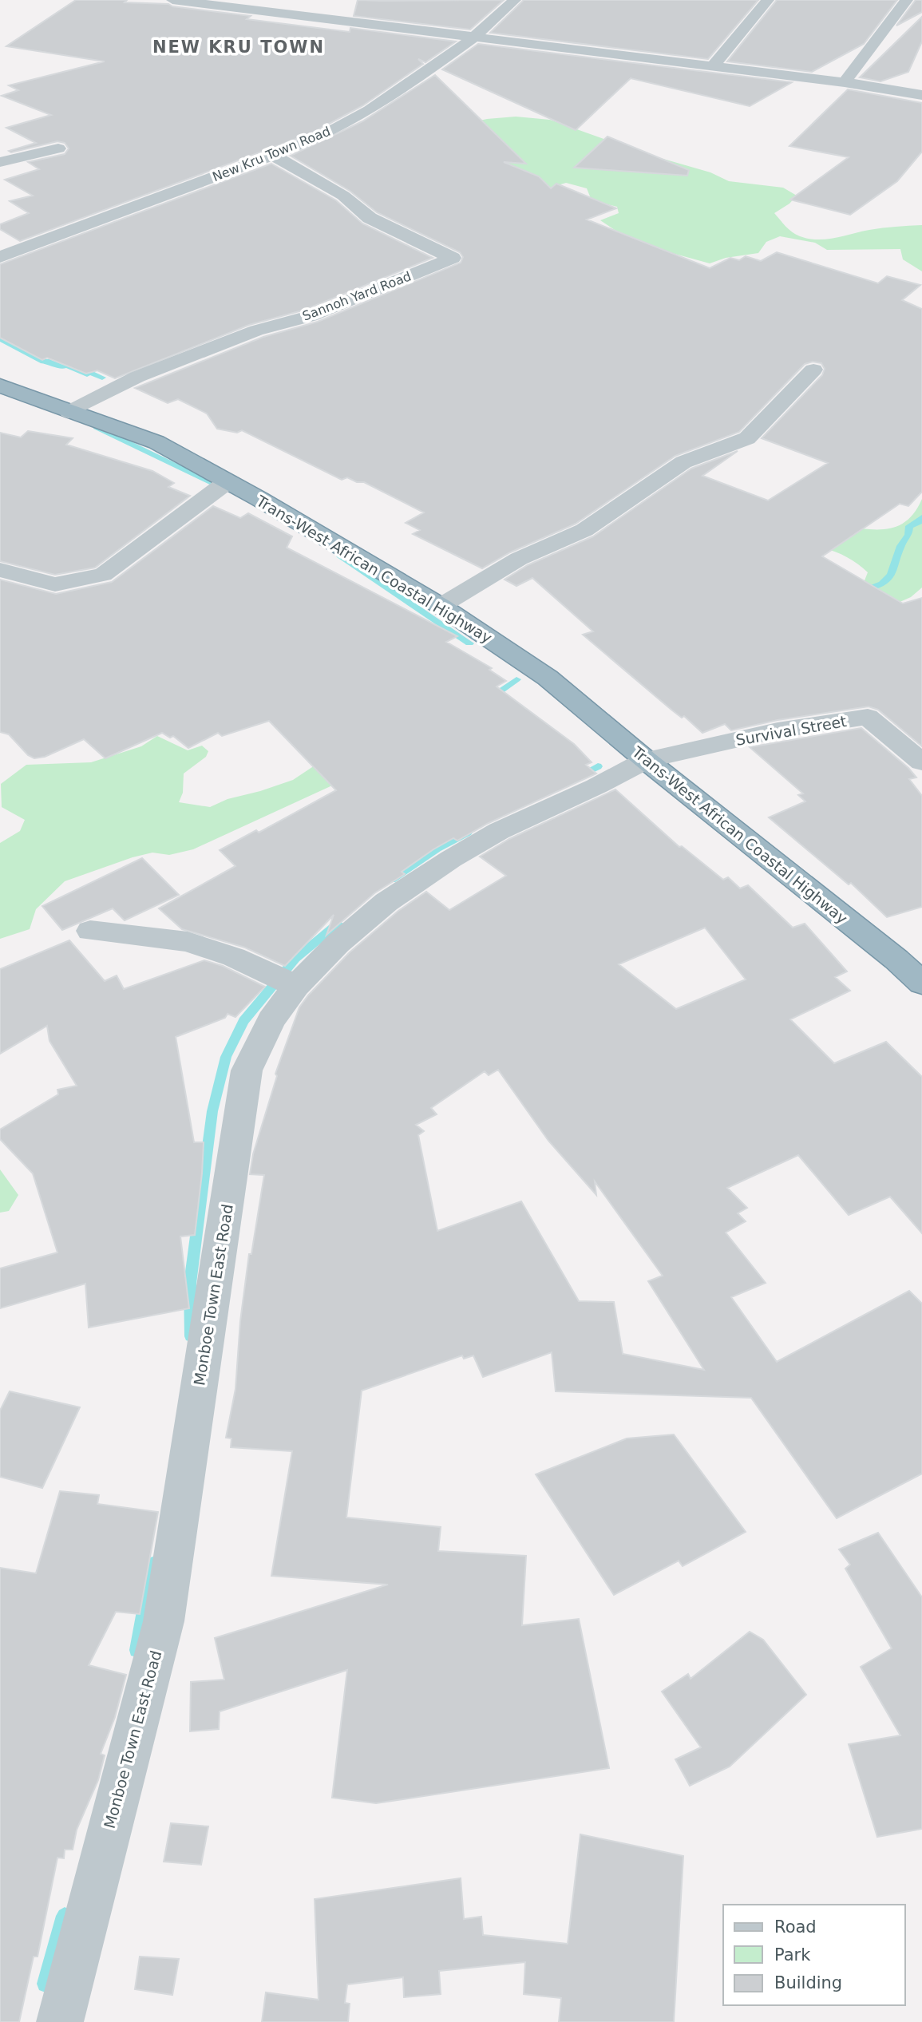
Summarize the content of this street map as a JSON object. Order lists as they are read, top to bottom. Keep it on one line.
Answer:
{"streets":{"highway":["Trans-West African Coastal Highway"],"street":["New Kru Town Road","Sannoh Yard Road","Survival Street","Monboe Town East Road"]},"crossings":[["New Kru Town Road","Sannoh Yard Road"],["Sannoh Yard Road","Trans-West African Coastal Highway"],["Trans-West African Coastal Highway","Survival Street"],["Trans-West African Coastal Highway","Monboe Town East Road"],["Survival Street","Monboe Town East Road"]],"districts":["NEW KRU TOWN"],"legend":["Road","Park","Building"]}
